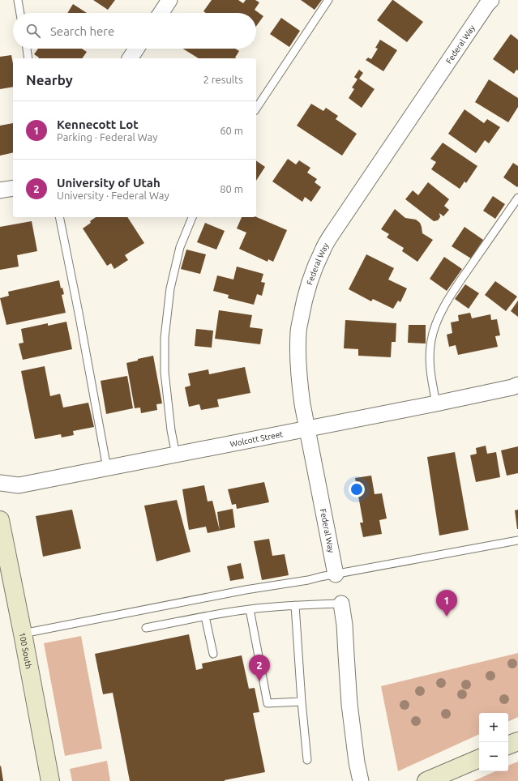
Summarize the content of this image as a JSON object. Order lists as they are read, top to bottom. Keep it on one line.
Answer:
{"streets":{"main road":["100 South"],"street":["Federal Way","Wolcott Street"]},"crossings":[["Federal Way","Wolcott Street"]],"page":{"search":"Search here","heading":["Nearby","2 results"],"list":[{"mark":"1","name":"Kennecott Lot","note":"Parking · Federal Way","value":"60 m"},{"mark":"2","name":"University of Utah","note":"University · Federal Way","value":"80 m"}],"pins":["1","2"],"map_buttons":["+","−"]}}
